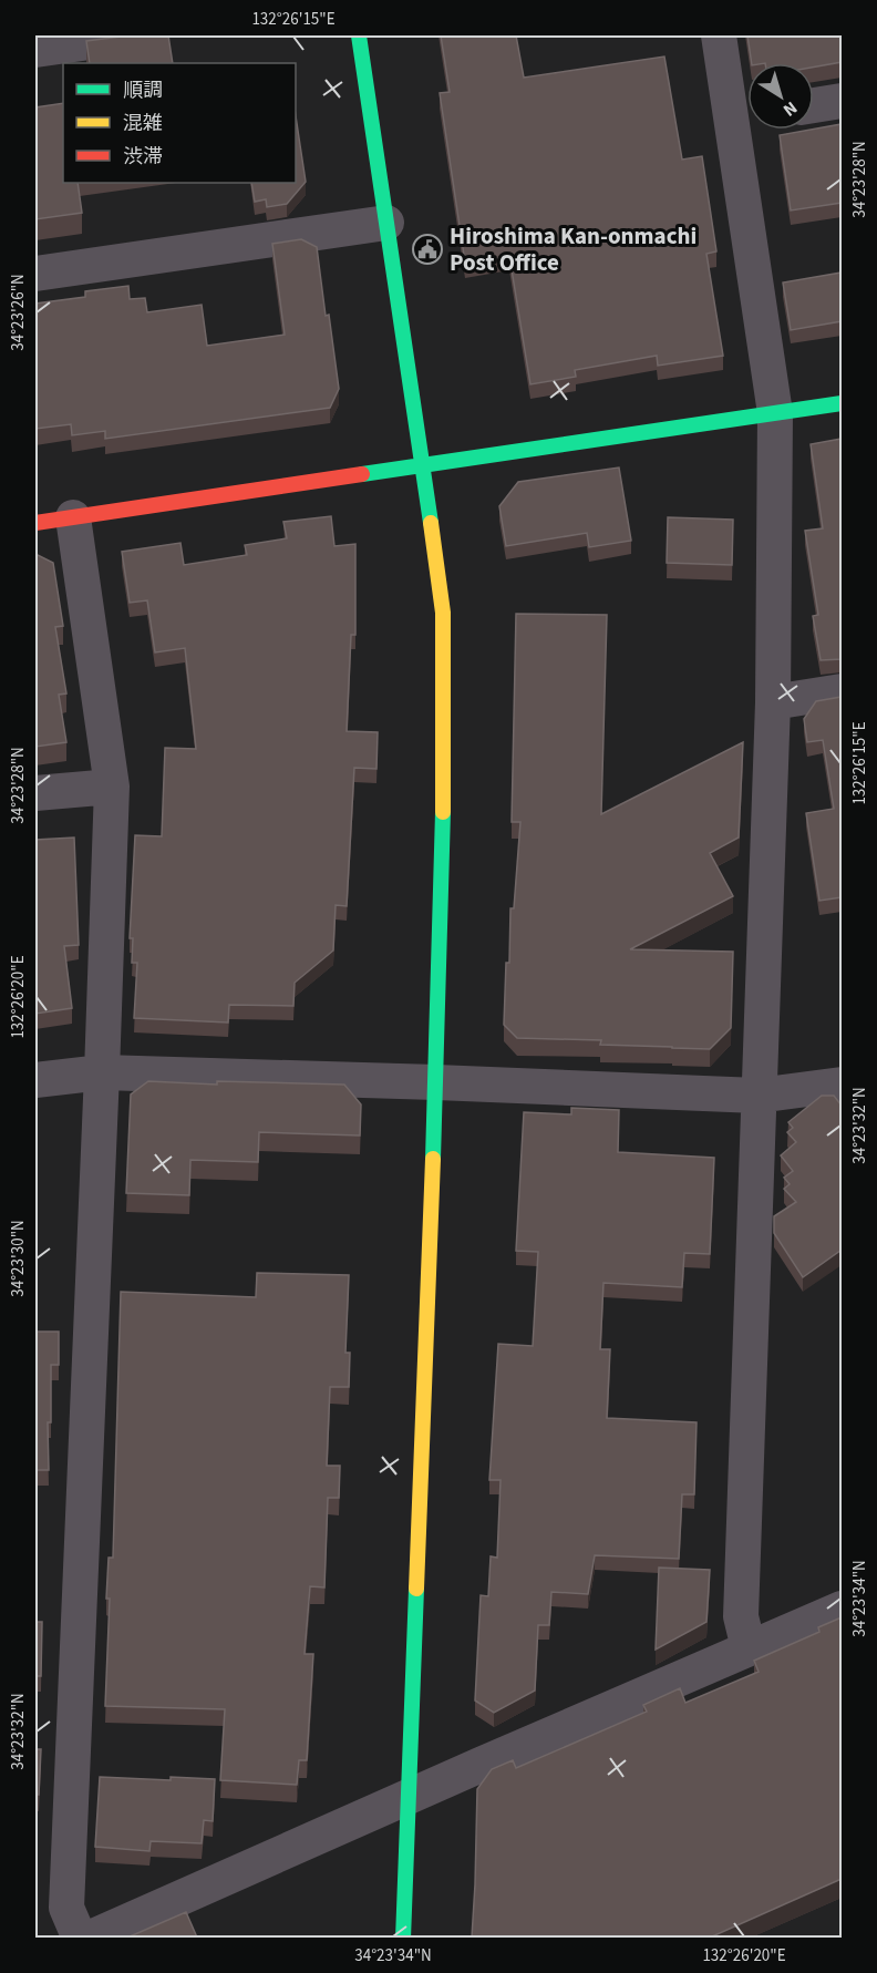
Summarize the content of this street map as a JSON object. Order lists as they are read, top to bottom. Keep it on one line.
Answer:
{"places":{"public building":["Hiroshima Kan-onmachi Post Office"]},"legend":["順調","混雑","渋滞"],"north":"bottom right","coordinates":["132°26'15\"E","34°23'28\"N","34°23'26\"N","132°26'20\"E","34°23'32\"N","34°23'30\"N","34°23'34\"N"]}
